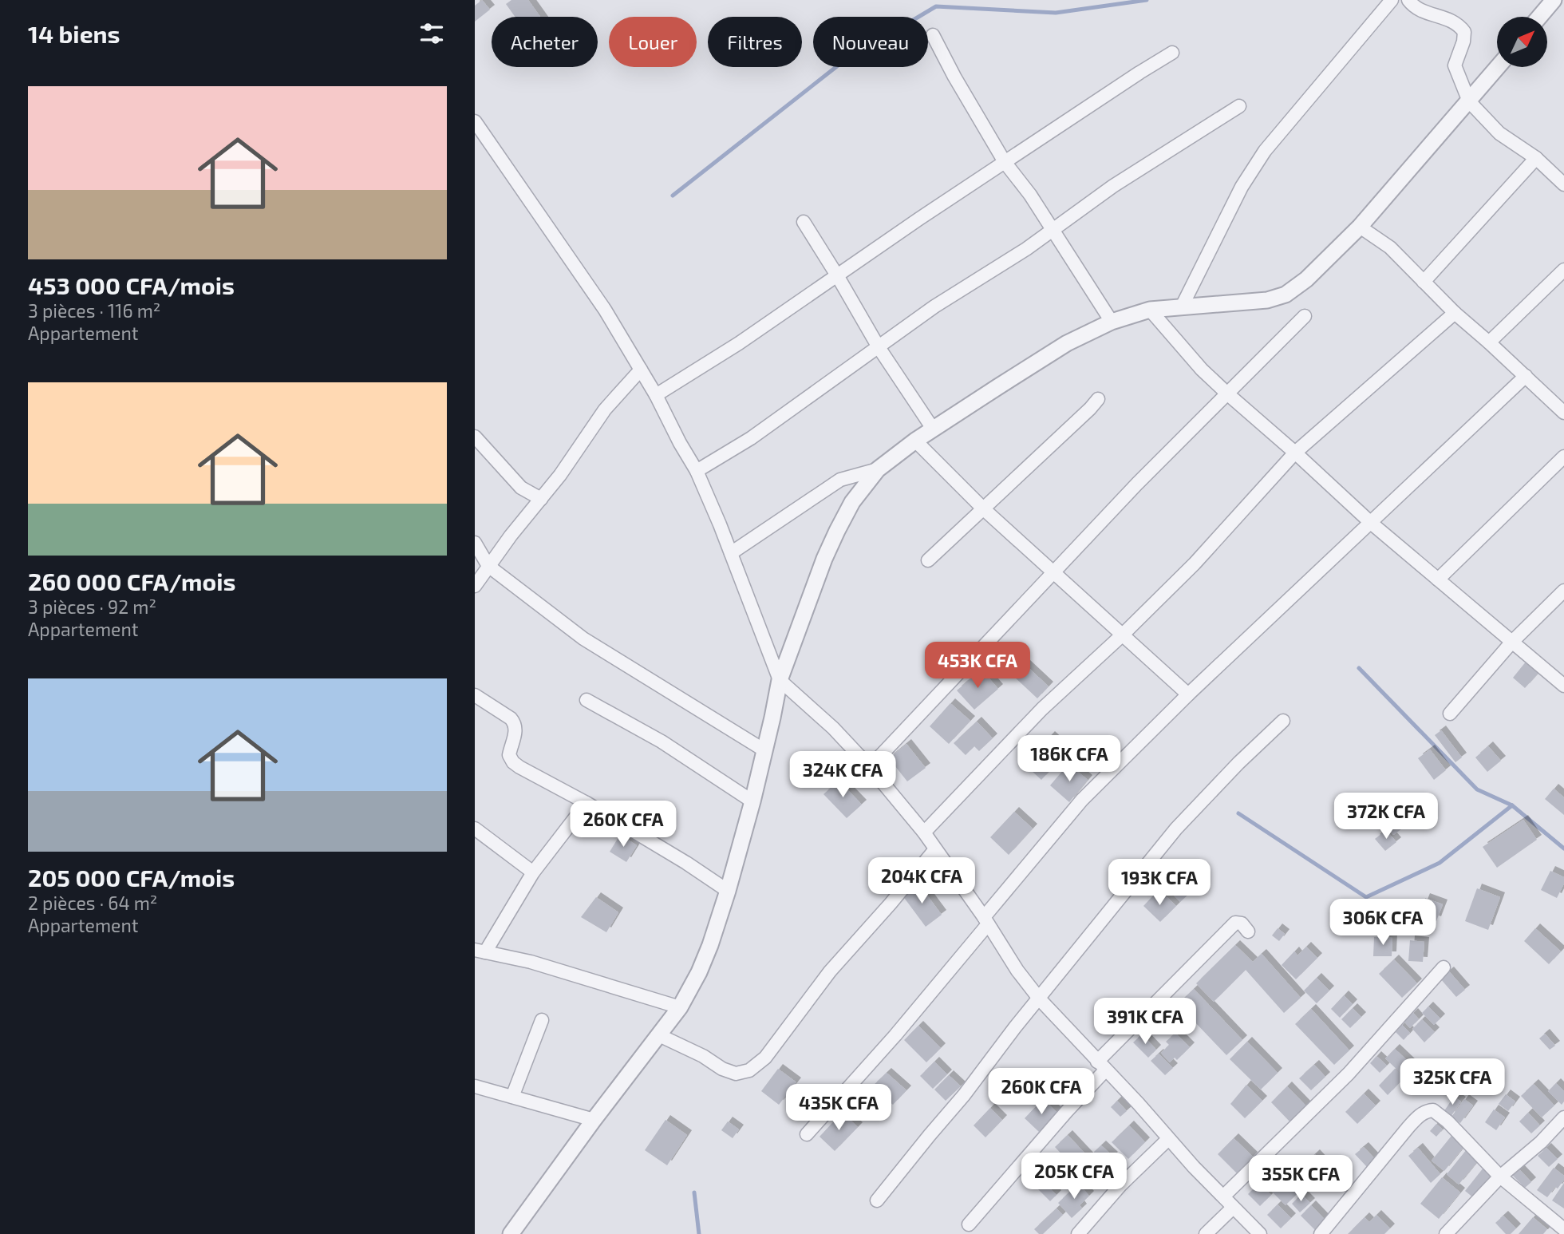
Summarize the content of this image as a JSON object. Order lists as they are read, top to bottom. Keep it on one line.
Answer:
{"north":"top right","page":{"heading":"14 biens","chip":["Acheter","Louer","Filtres","Nouveau"],"list":[{"name":"453 000 CFA/mois","note":"3 pièces · 116 m² · Appartement"},{"name":"260 000 CFA/mois","note":"3 pièces · 92 m² · Appartement"},{"name":"205 000 CFA/mois","note":"2 pièces · 64 m² · Appartement"}],"price":["453K CFA","186K CFA","324K CFA","372K CFA","260K CFA","204K CFA","193K CFA","306K CFA","391K CFA","325K CFA","260K CFA","435K CFA","205K CFA","355K CFA"]}}
